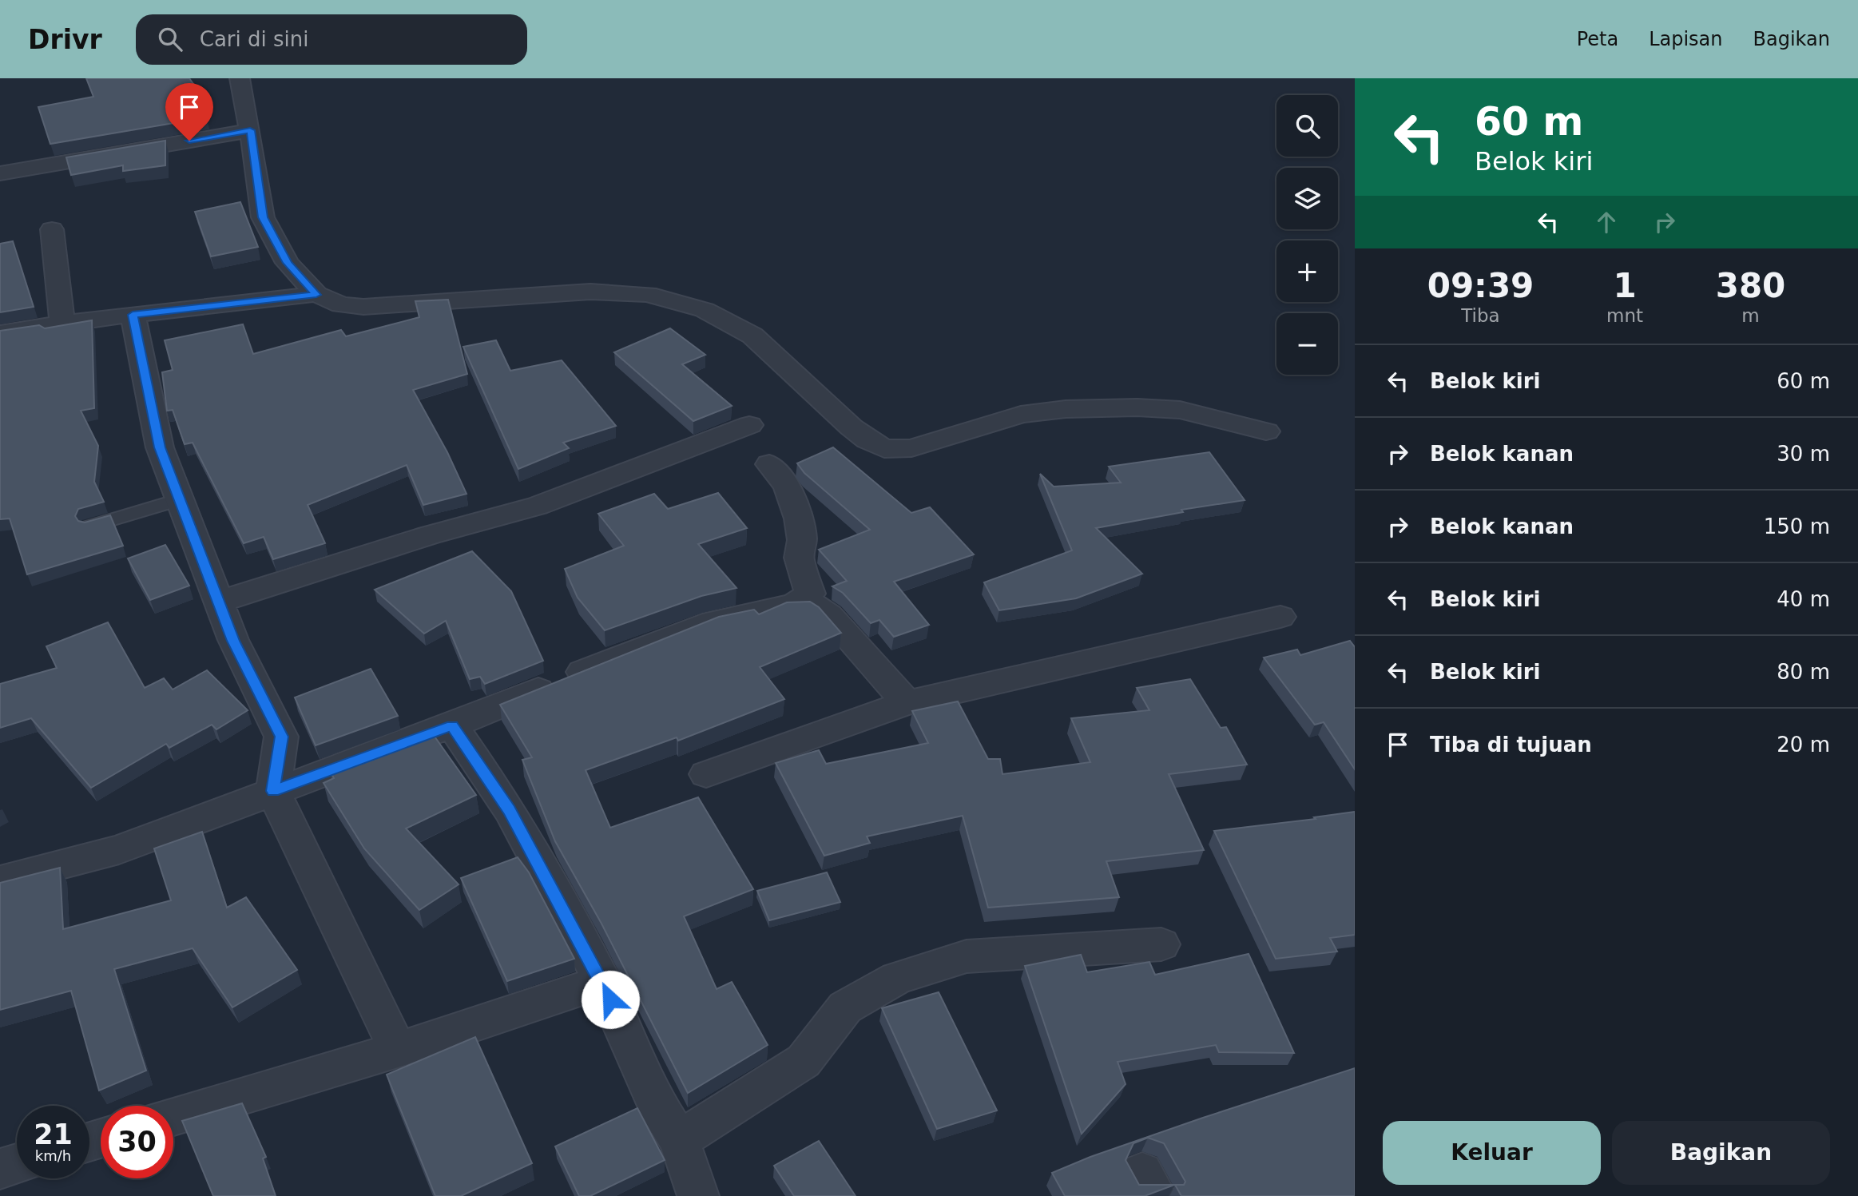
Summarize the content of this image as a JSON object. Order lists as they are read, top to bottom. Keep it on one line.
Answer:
{"page":{"header":"Drivr","search":"Cari di sini","nav":["Peta","Lapisan","Bagikan"],"turn":["60 m","Belok kiri"],"map_buttons":["+","−"],"eta":["09:39","Tiba","1","mnt","380","m"],"list":[{"name":"Belok kiri","value":"60 m"},{"name":"Belok kanan","value":"30 m"},{"name":"Belok kanan","value":"150 m"},{"name":"Belok kiri","value":"40 m"},{"name":"Belok kiri","value":"80 m"},{"name":"Tiba di tujuan","value":"20 m"}],"speed":"21 km/h","limit":"30","buttons":["Keluar","Bagikan"]}}
